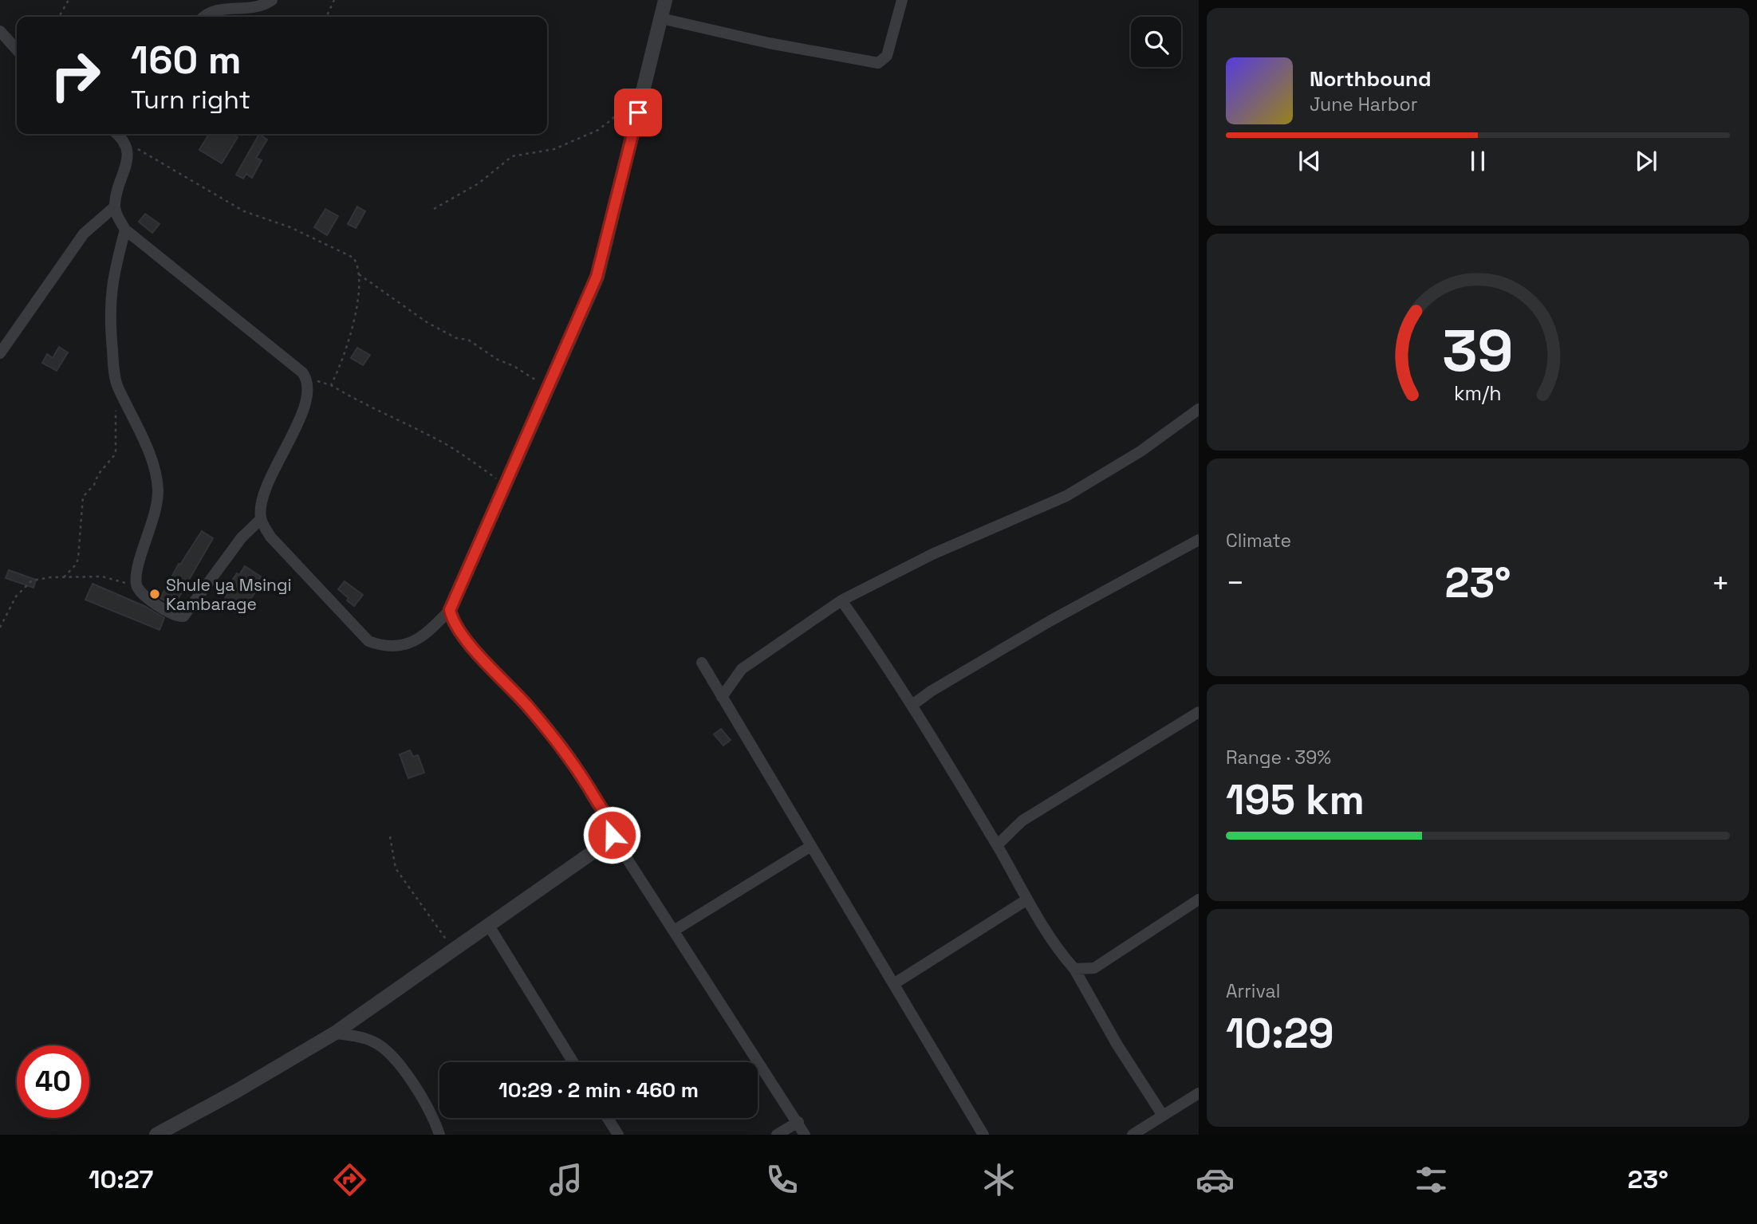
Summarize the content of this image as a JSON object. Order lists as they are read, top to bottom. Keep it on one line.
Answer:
{"places":["Shule ya Msingi Kambarage"],"page":{"turn":["160 m","Turn right"],"song":["Northbound","June Harbor"],"tile":["Climate",["Range · 39%","195 km"],["Arrival","10:29"]],"heat":["−","23°","+"],"limit":"40","trip":"10:29 · 2 min · 460 m","tabs":["10:27","23°"],"gauge":["39","km/h"]}}
